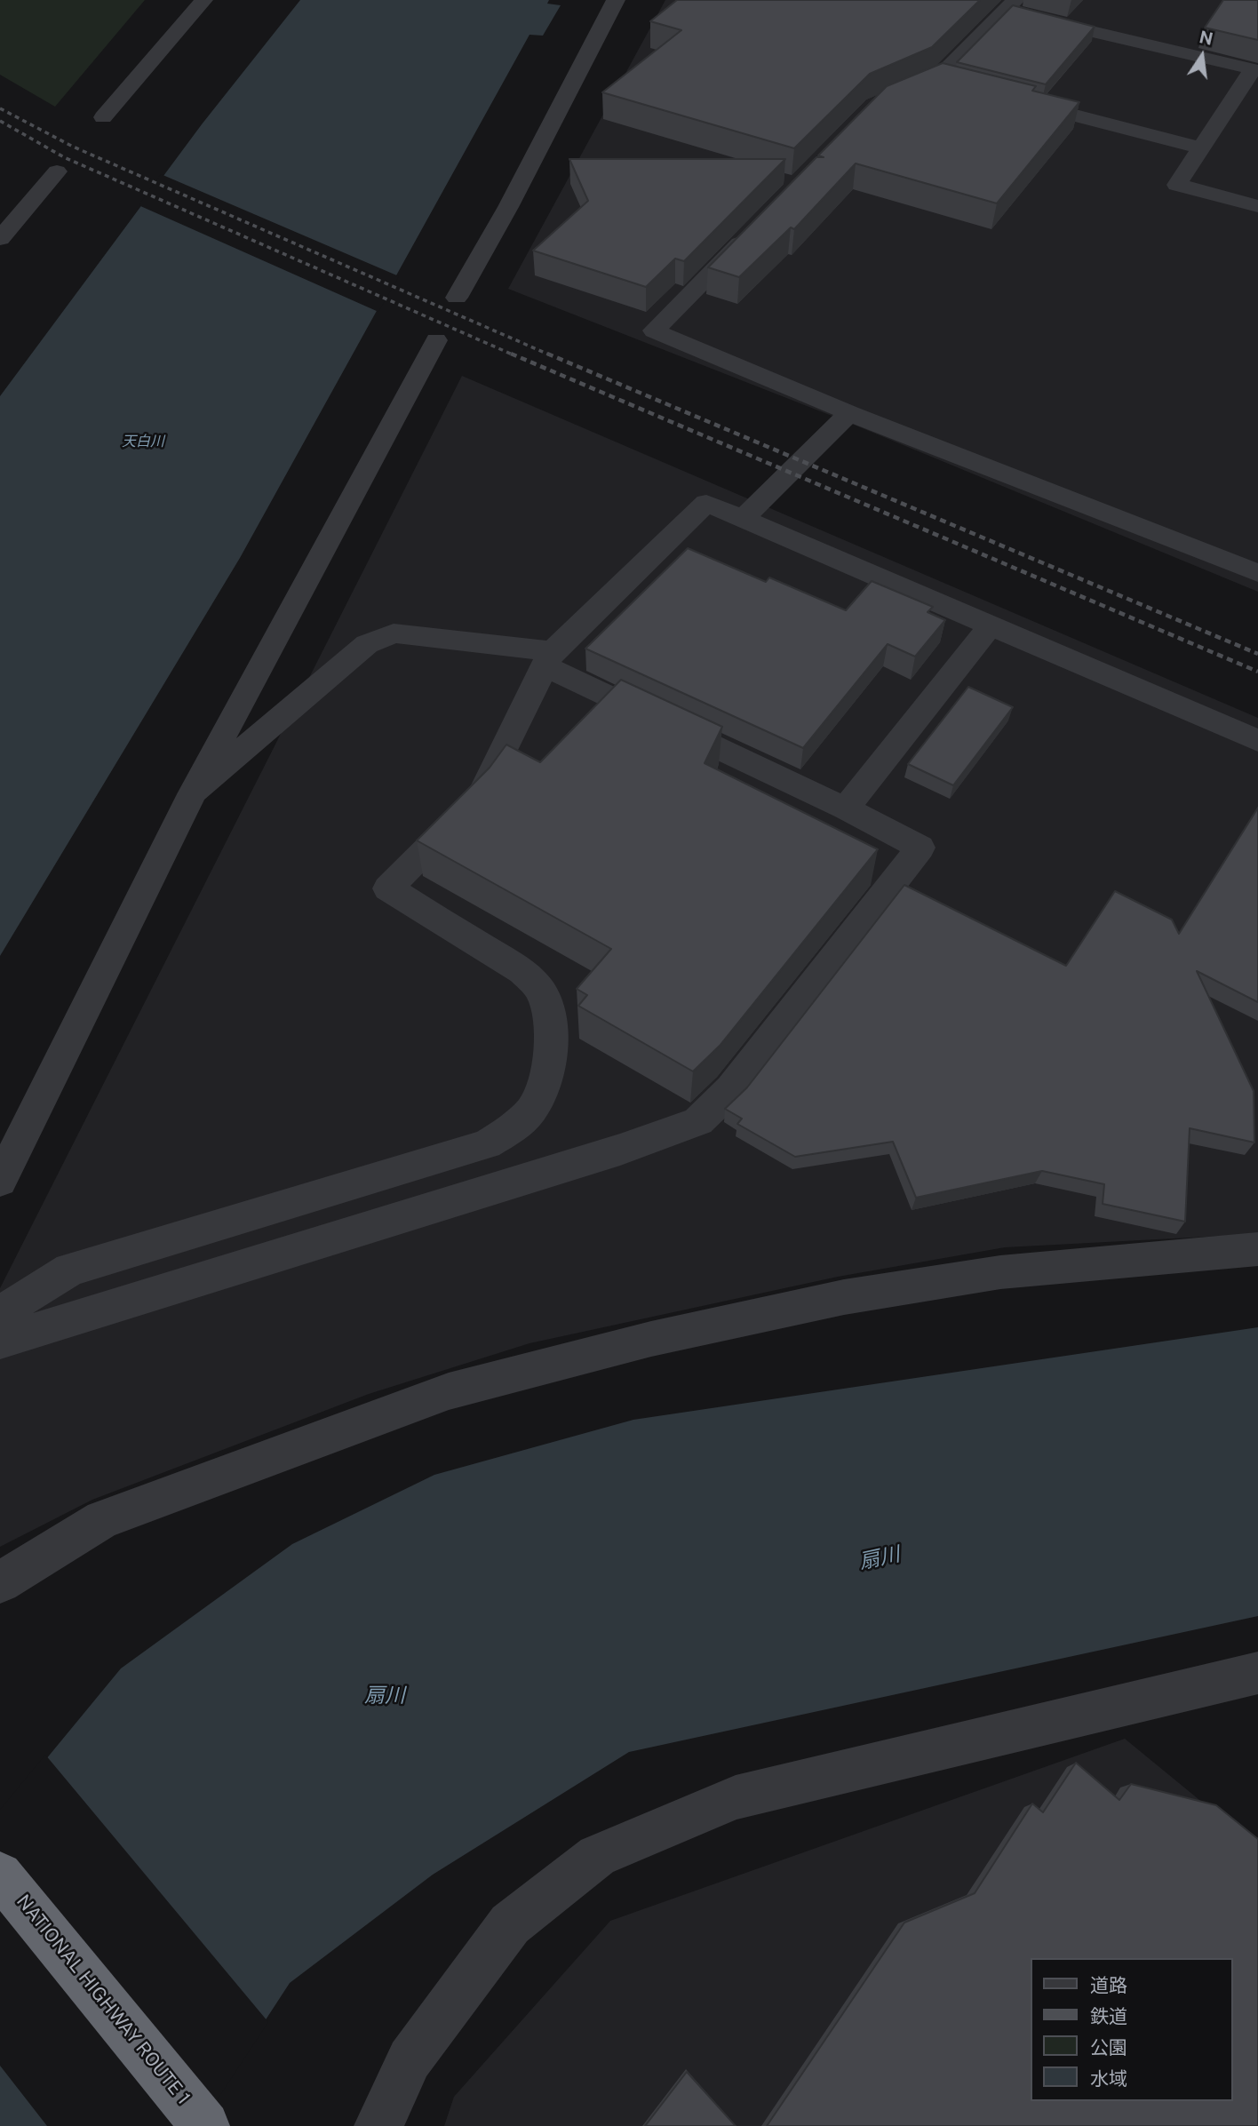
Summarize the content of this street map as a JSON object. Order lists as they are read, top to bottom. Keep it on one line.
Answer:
{"streets":{"highway":["NATIONAL HIGHWAY ROUTE 1"]},"water":["天白川","扇川"],"legend":["道路","鉄道","公園","水域"],"north":"top"}
